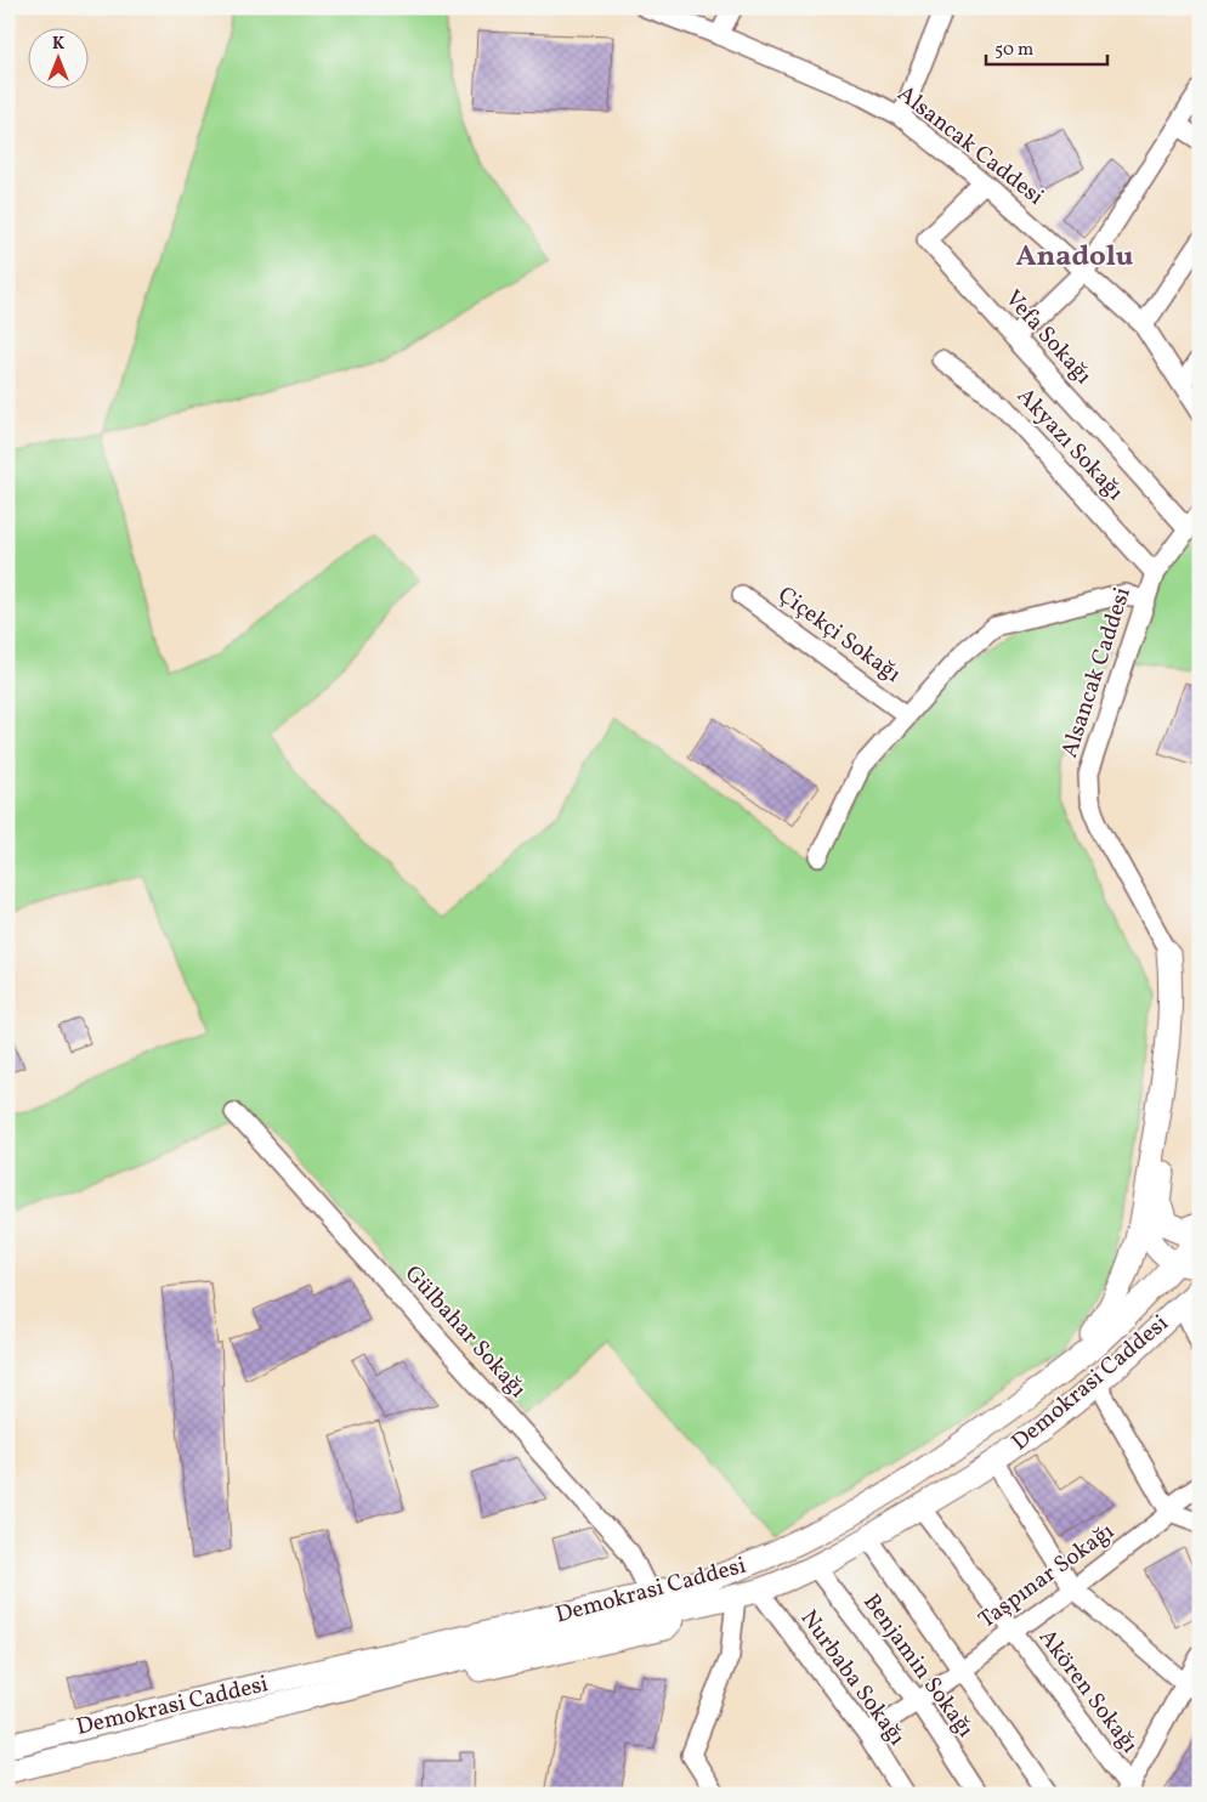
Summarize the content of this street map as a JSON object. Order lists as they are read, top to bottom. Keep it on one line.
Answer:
{"streets":{"main road":["Demokrasi Caddesi"],"street":["Alsancak Caddesi","Vefa Sokağı","Akyazı Sokağı","Çiçekçi Sokağı","Gülbahar Sokağı","Taşpınar Sokağı","Benjamin Sokağı","Nurbaba Sokağı","Akören Sokağı"]},"crossings":[["Alsancak Caddesi","Vefa Sokağı"],["Alsancak Caddesi","Akyazı Sokağı"],["Gülbahar Sokağı","Demokrasi Caddesi"],["Demokrasi Caddesi","Benjamin Sokağı"],["Demokrasi Caddesi","Nurbaba Sokağı"],["Demokrasi Caddesi","Akören Sokağı"],["Taşpınar Sokağı","Benjamin Sokağı"],["Taşpınar Sokağı","Nurbaba Sokağı"],["Taşpınar Sokağı","Akören Sokağı"]],"districts":["Anadolu"],"scale_bar":"50 m","north":"top"}
